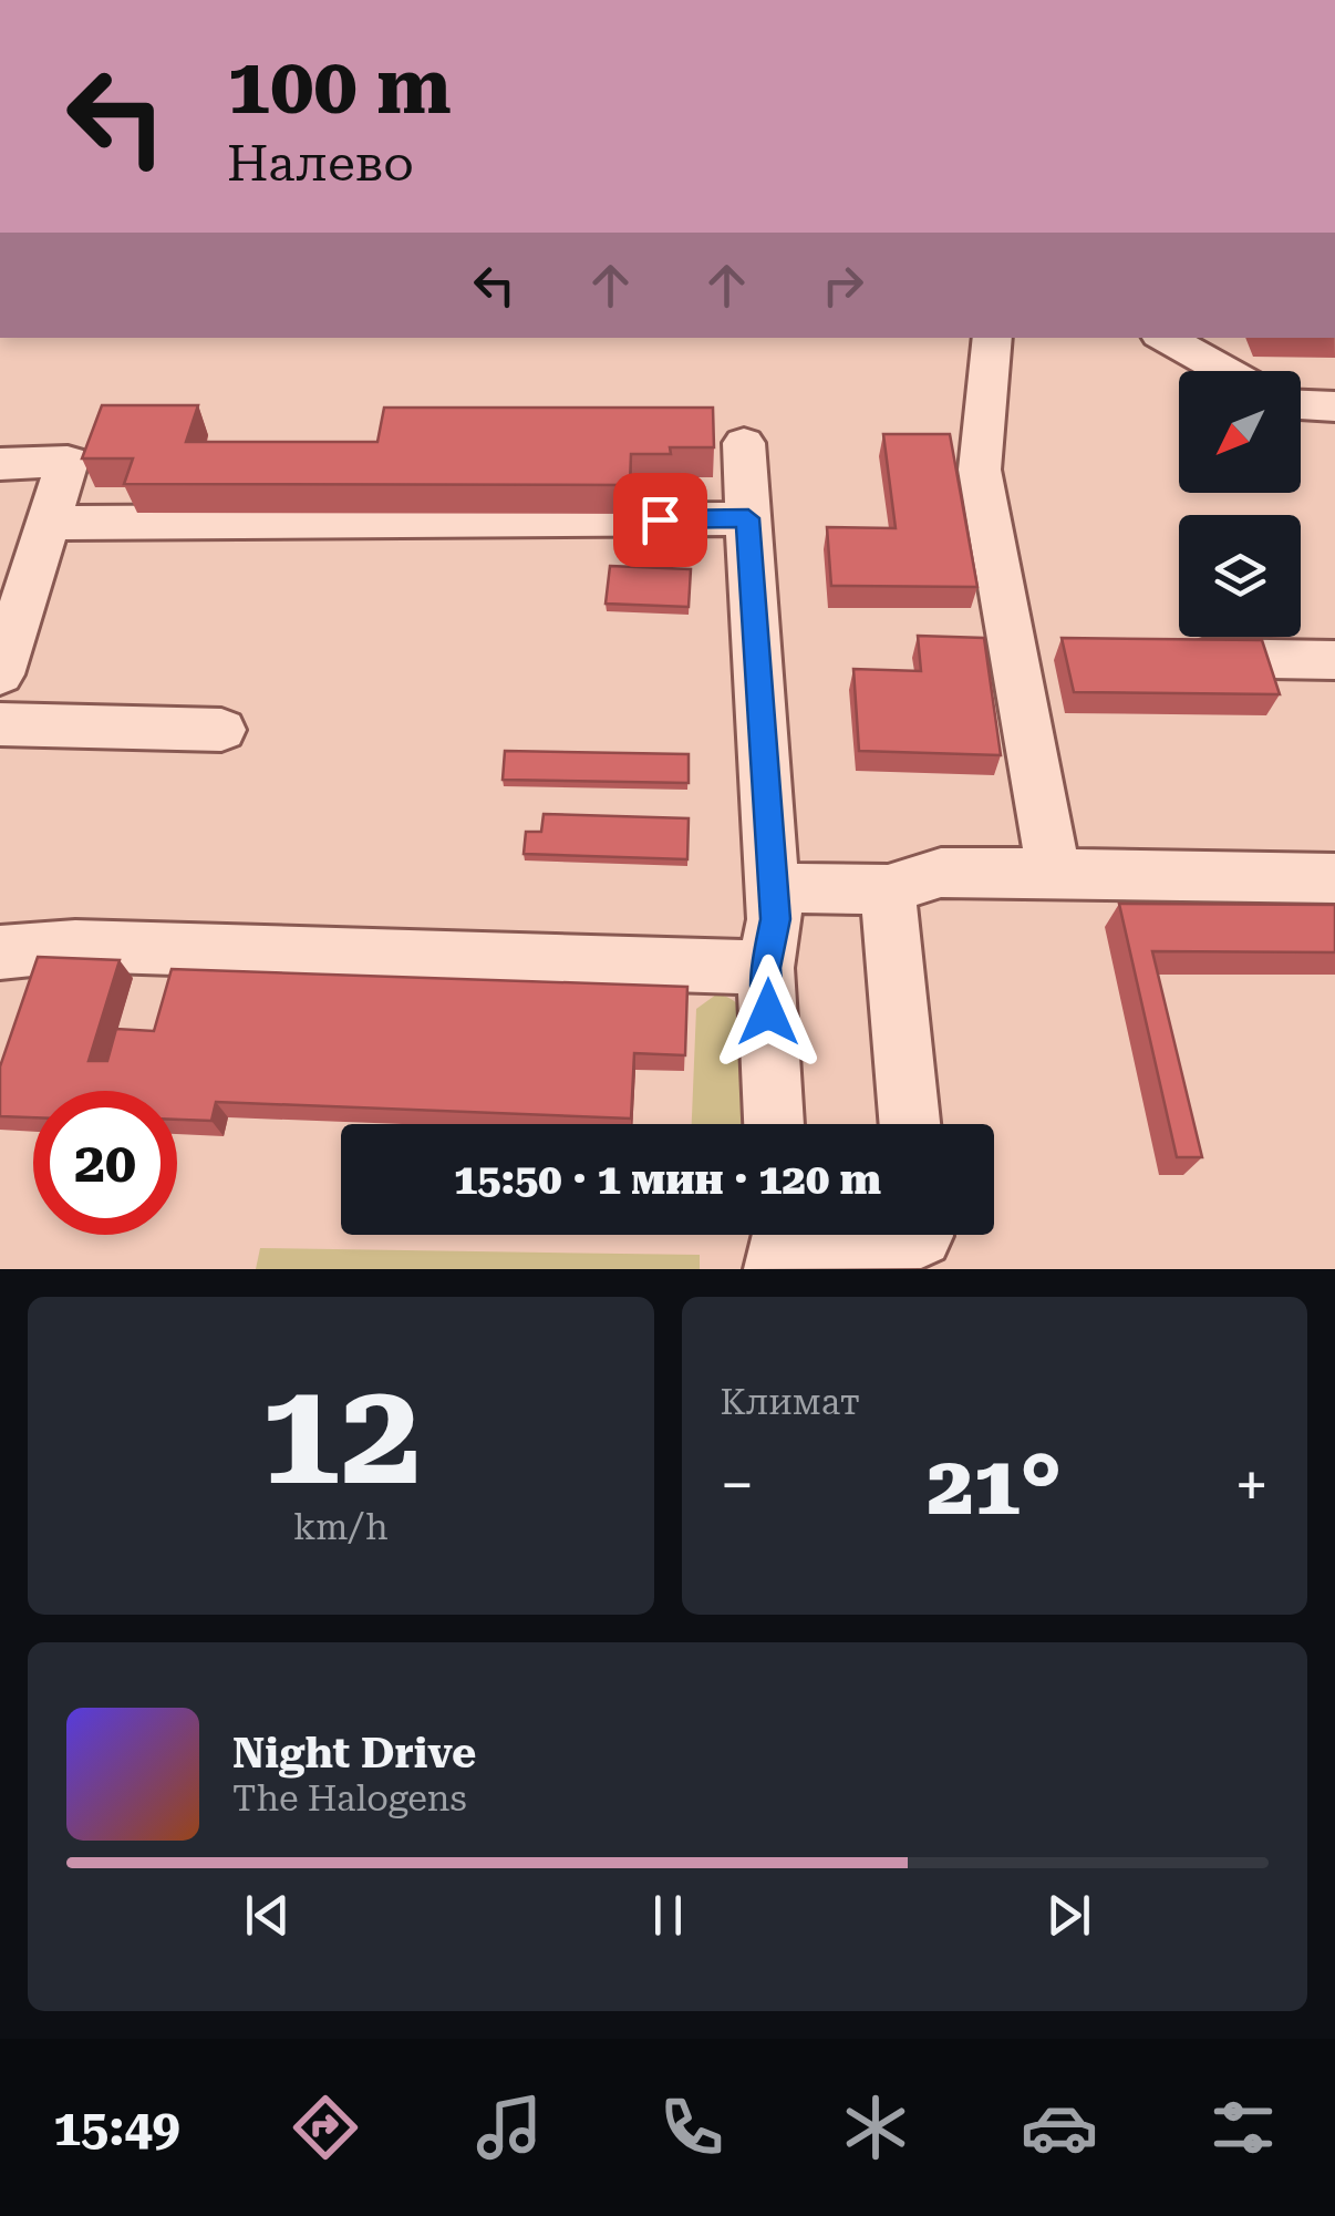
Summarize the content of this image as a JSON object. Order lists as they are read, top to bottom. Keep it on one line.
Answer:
{"north":"bottom left","page":{"turn":["100 m","Налево"],"limit":"20","trip":"15:50 · 1 мин · 120 m","tile":[["12","km/h"],"Климат"],"heat":["−","21°","+"],"song":["Night Drive","The Halogens"],"tabs":"15:49"}}
